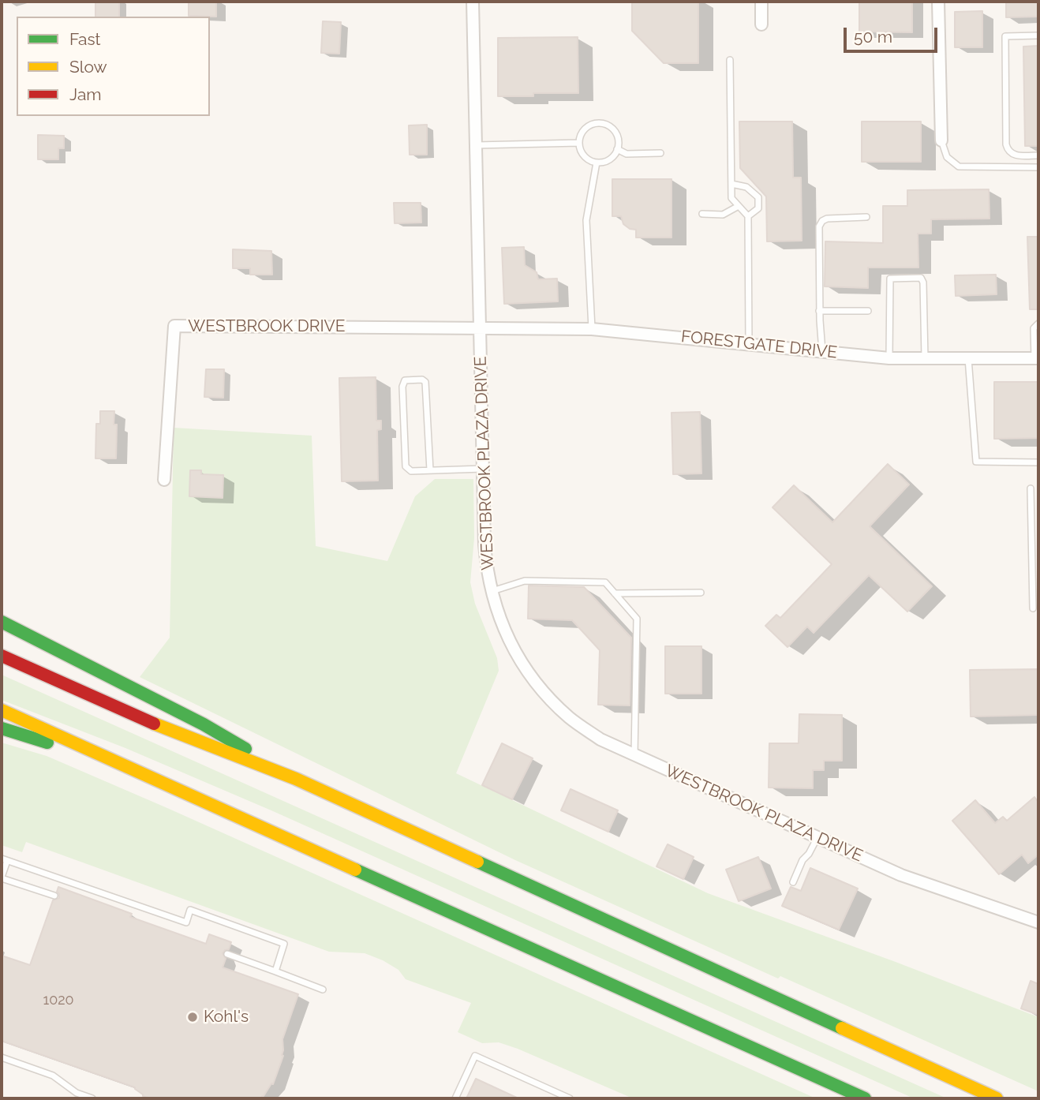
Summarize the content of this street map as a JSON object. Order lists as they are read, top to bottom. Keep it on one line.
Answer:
{"streets":{"street":["WESTBROOK DRIVE","FORESTGATE DRIVE","WESTBROOK PLAZA DRIVE"]},"crossings":[["WESTBROOK DRIVE","FORESTGATE DRIVE"],["WESTBROOK DRIVE","WESTBROOK PLAZA DRIVE"],["FORESTGATE DRIVE","WESTBROOK PLAZA DRIVE"]],"places":["Kohl's"],"house_numbers":["1020"],"legend":["Fast","Slow","Jam"],"scale_bar":"50 m"}
